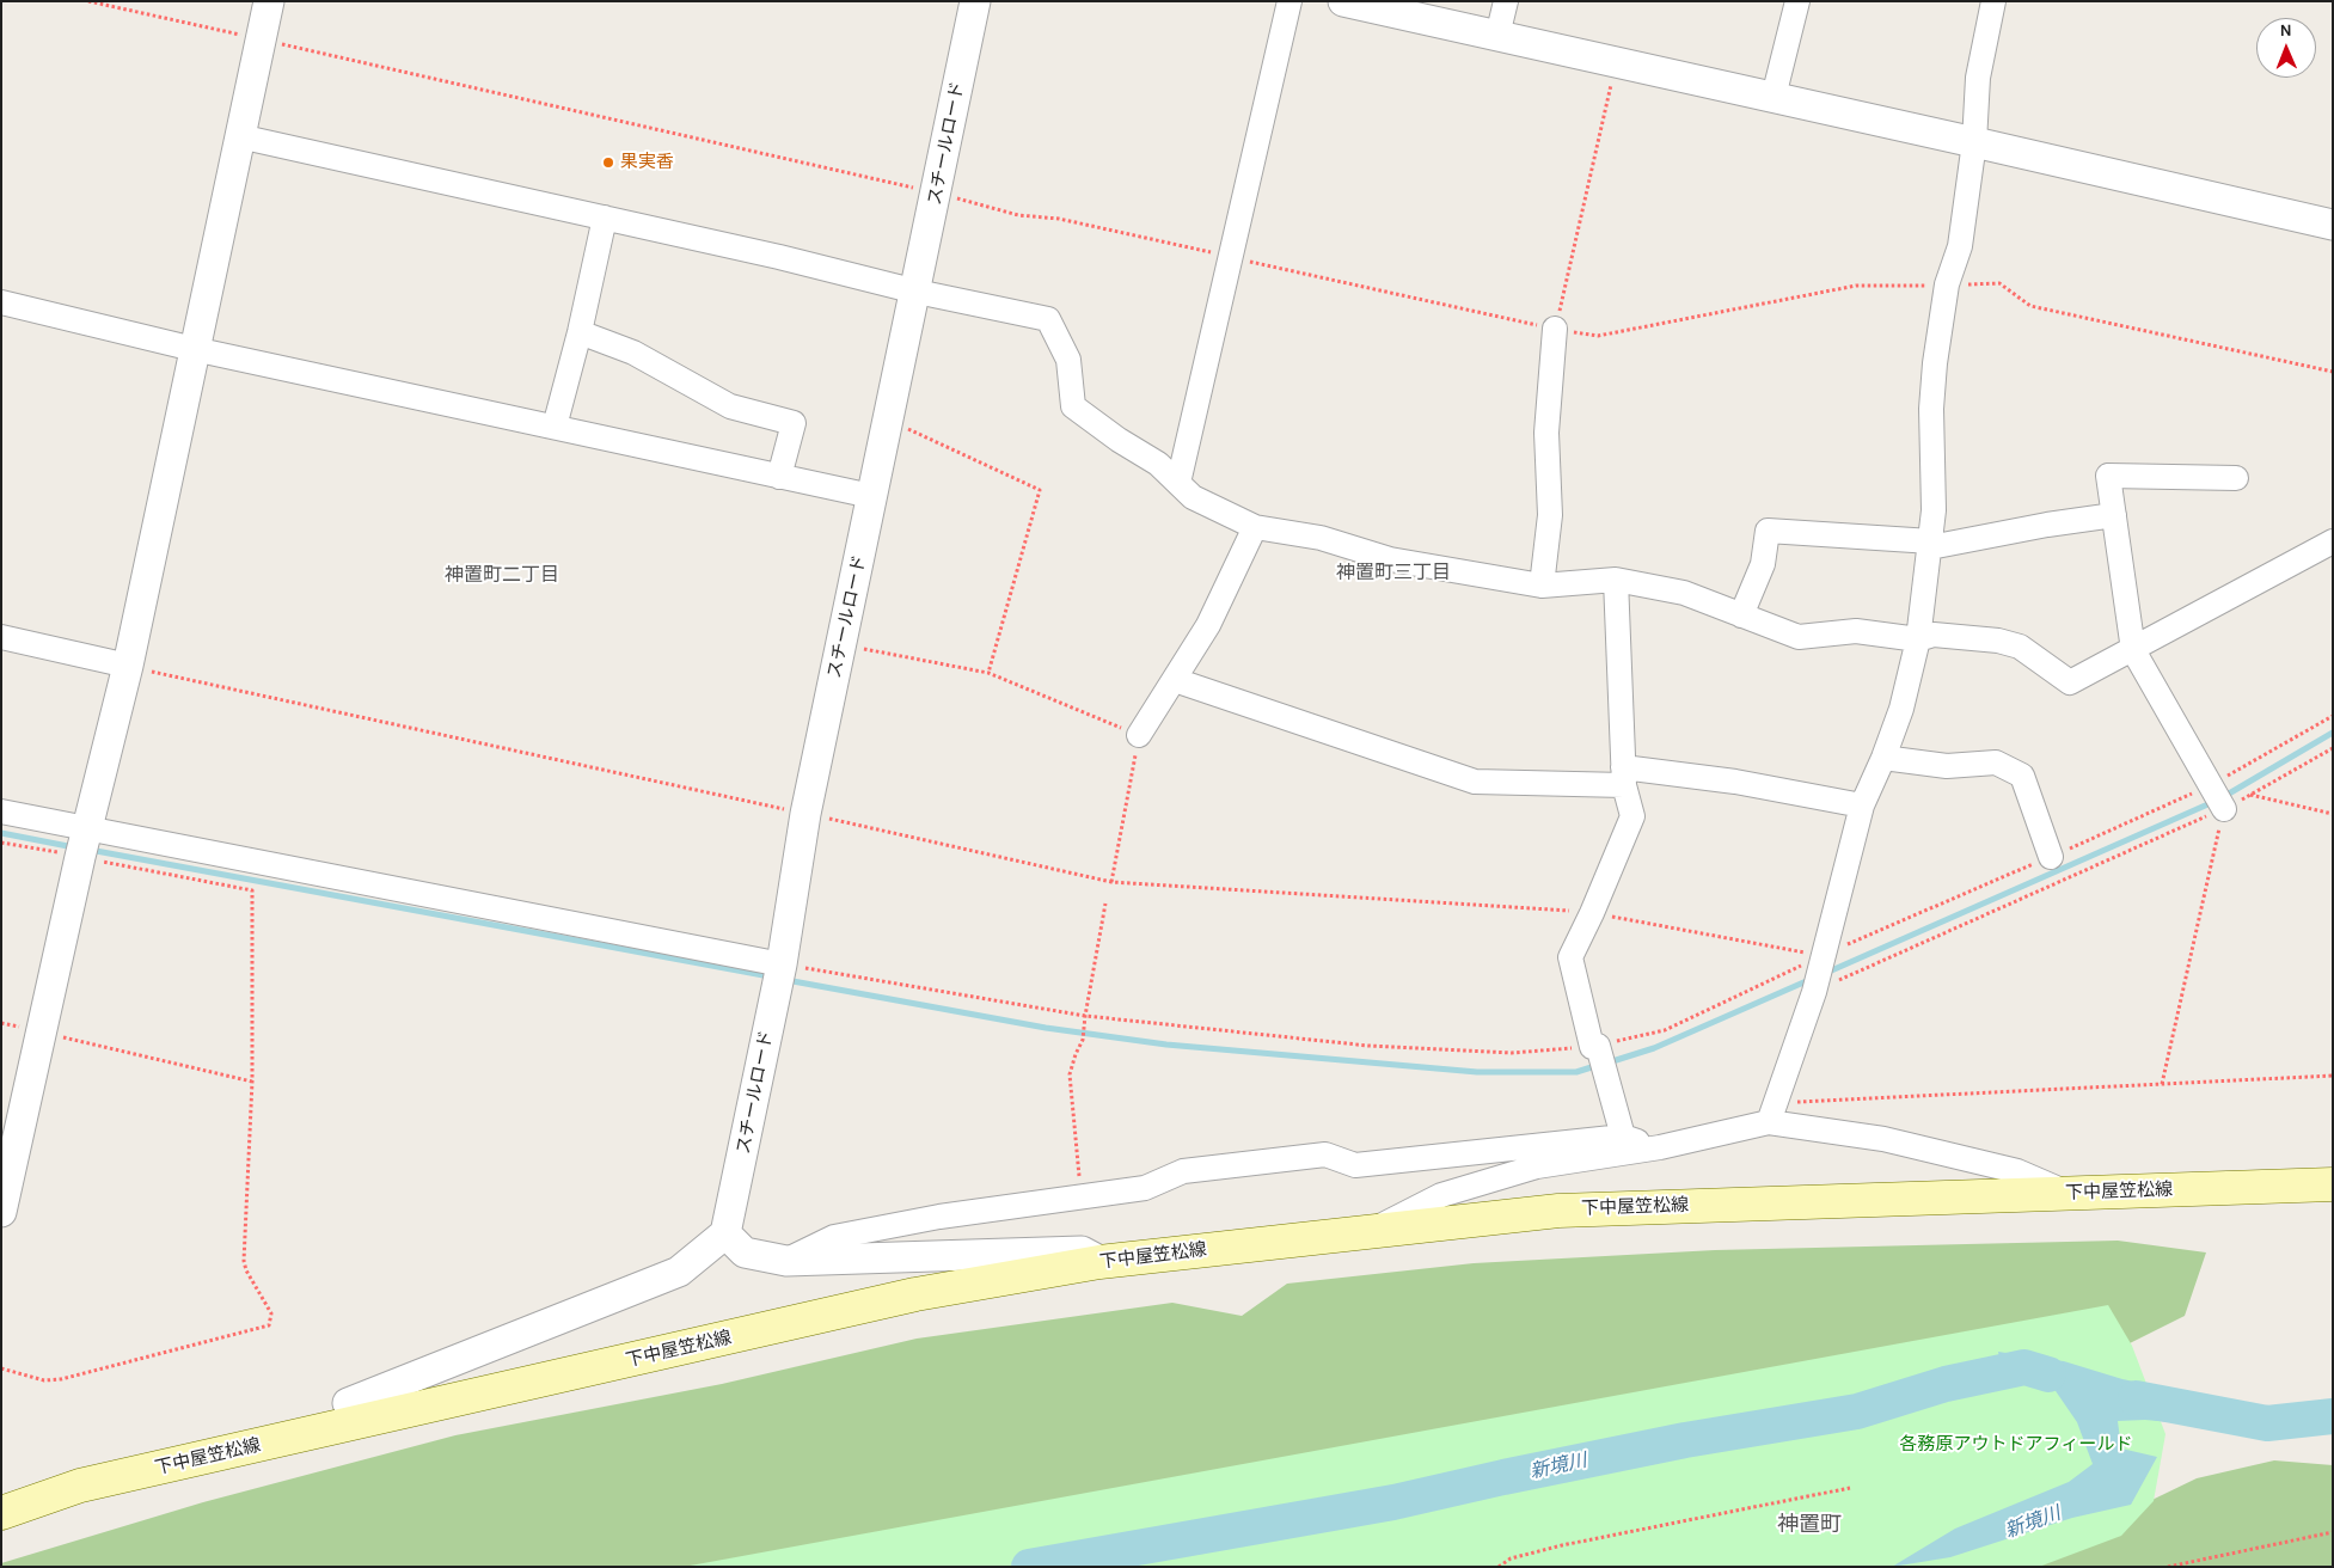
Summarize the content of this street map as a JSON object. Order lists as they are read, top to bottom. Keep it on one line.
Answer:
{"streets":{"main road":["下中屋笠松線"],"street":["スチールロード"]},"districts":["神置町三丁目","神置町二丁目","神置町"],"water":["新境川"],"parks":["各務原アウトドアフィールド"],"places":["果実香"],"north":"top"}
